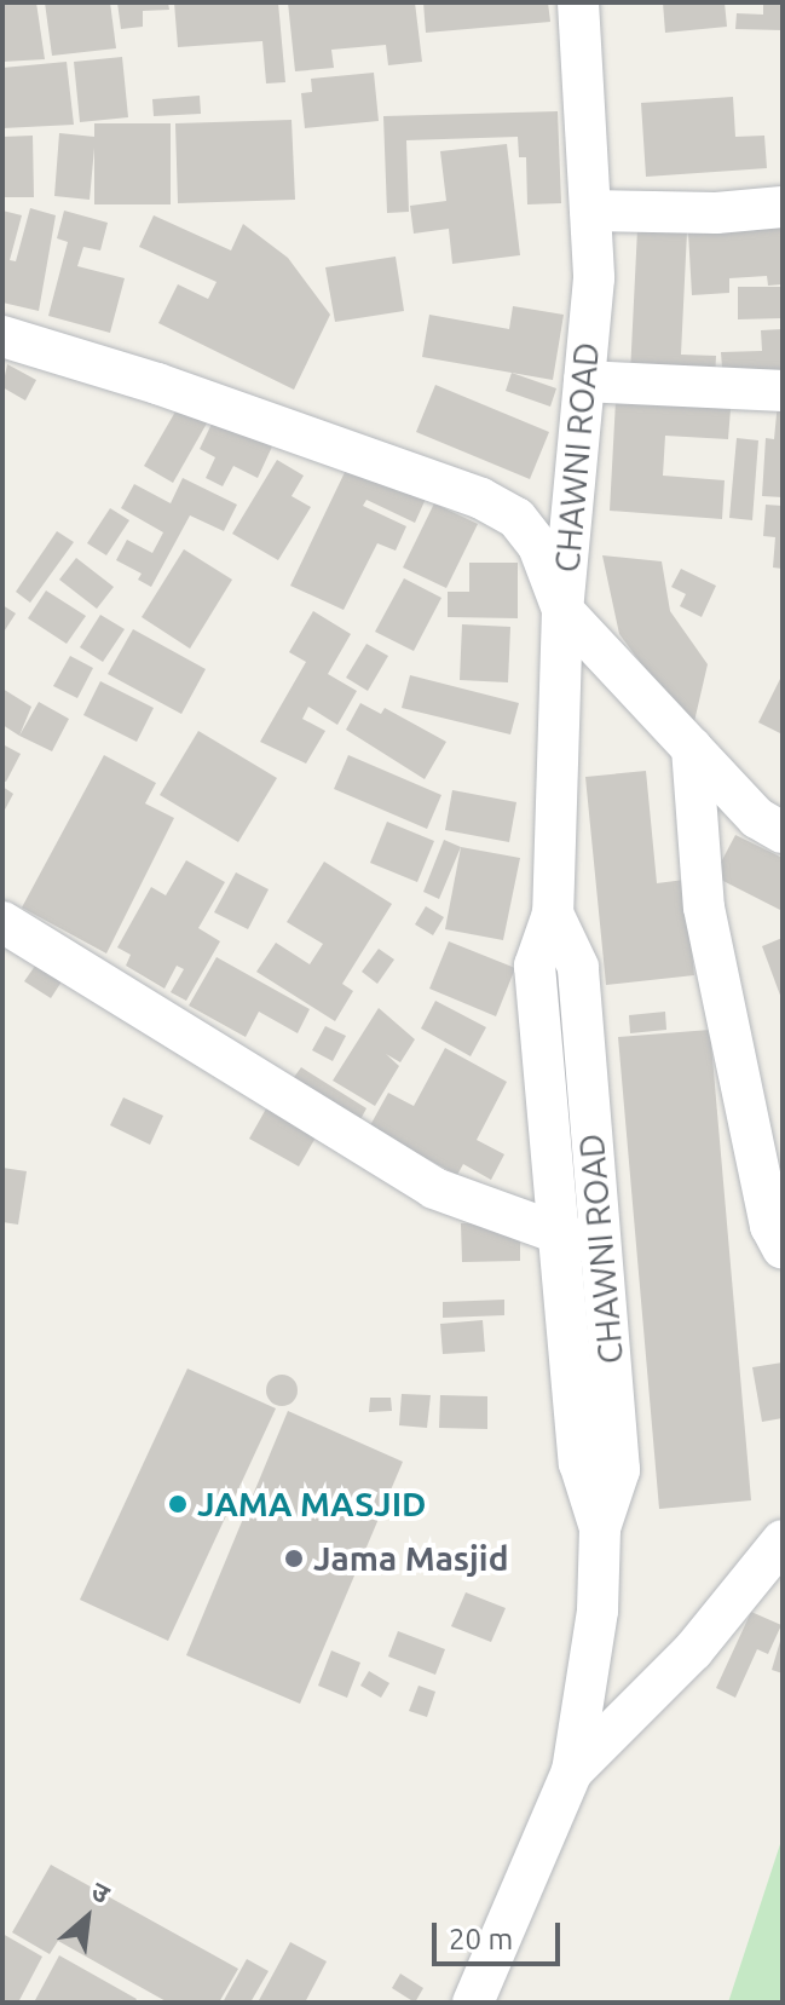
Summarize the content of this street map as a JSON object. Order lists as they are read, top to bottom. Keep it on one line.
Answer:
{"streets":{"street":["CHAWNI ROAD"]},"places":["JAMA MASJID","Jama Masjid"],"scale_bar":"20 m","north":"top right"}
